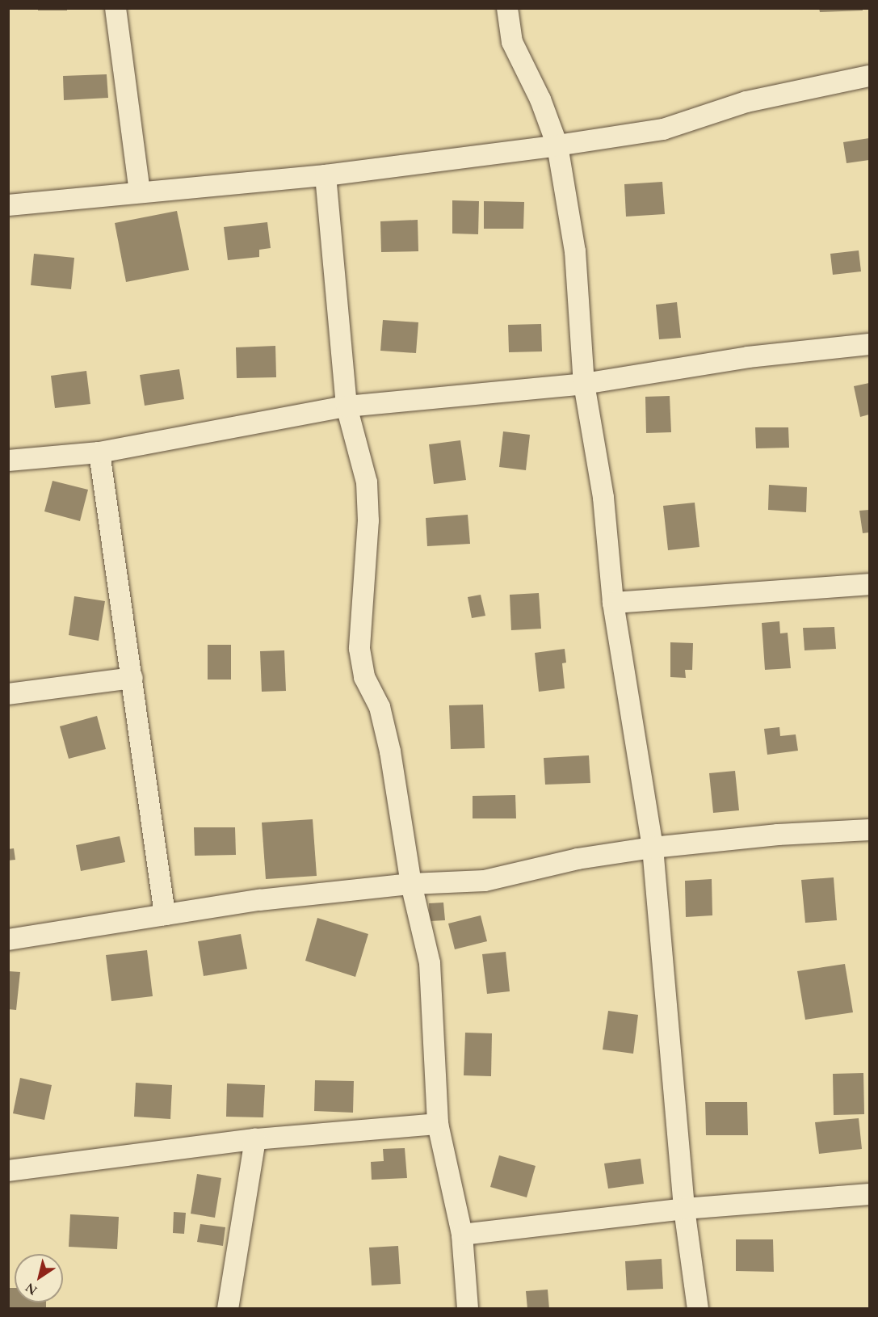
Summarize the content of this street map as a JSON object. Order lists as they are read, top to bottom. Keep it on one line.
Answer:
{"north":"bottom left"}
